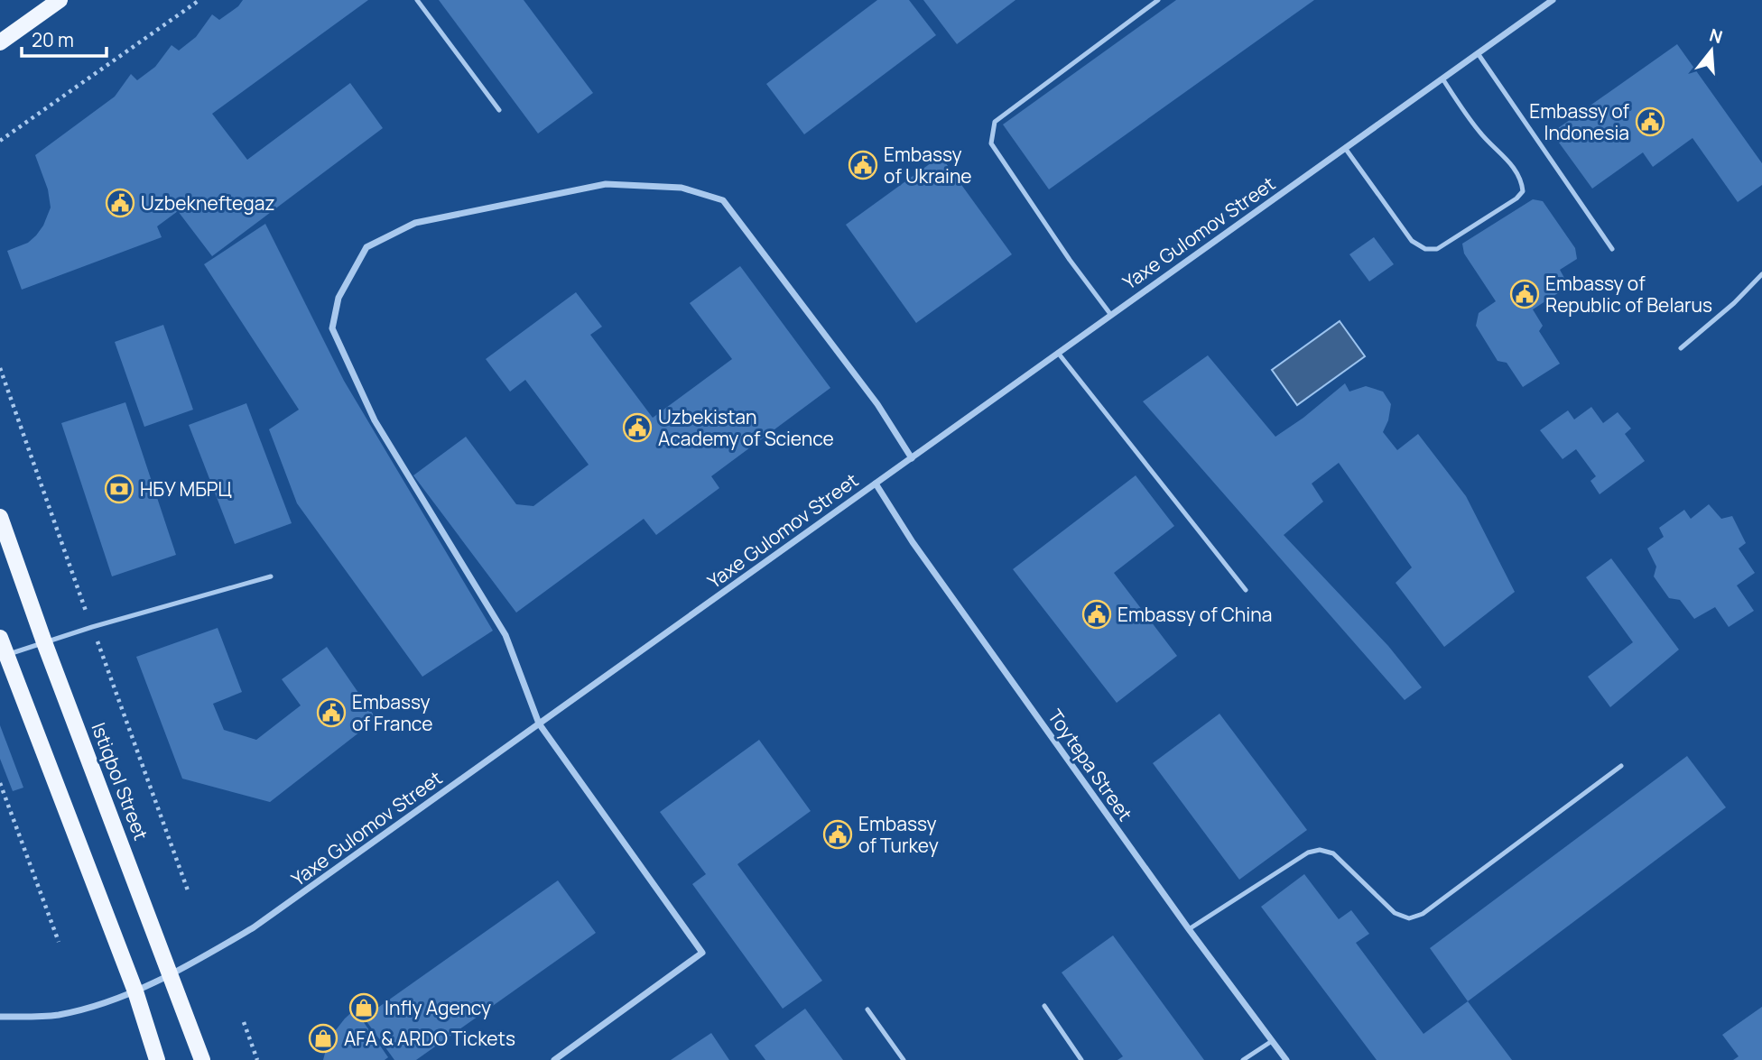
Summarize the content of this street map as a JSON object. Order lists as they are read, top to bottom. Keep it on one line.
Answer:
{"streets":{"main road":["Istiqbol Street"],"street":["Yaxe Gulomov Street","Toytepa Street"]},"crossings":[["Yaxe Gulomov Street","Toytepa Street"],["Yaxe Gulomov Street","Istiqbol Street"]],"places":{"public building":["Embassy of Indonesia","Embassy of Ukraine","Uzbekneftegaz","Embassy of Republic of Belarus","Uzbekistan Academy of Science","Embassy of China","Embassy of France","Embassy of Turkey"],"bank":["НБУ МБРЦ"],"shop":["Infly Agency","AFA & ARDO Tickets"]},"scale_bar":"20 m","north":"top"}
